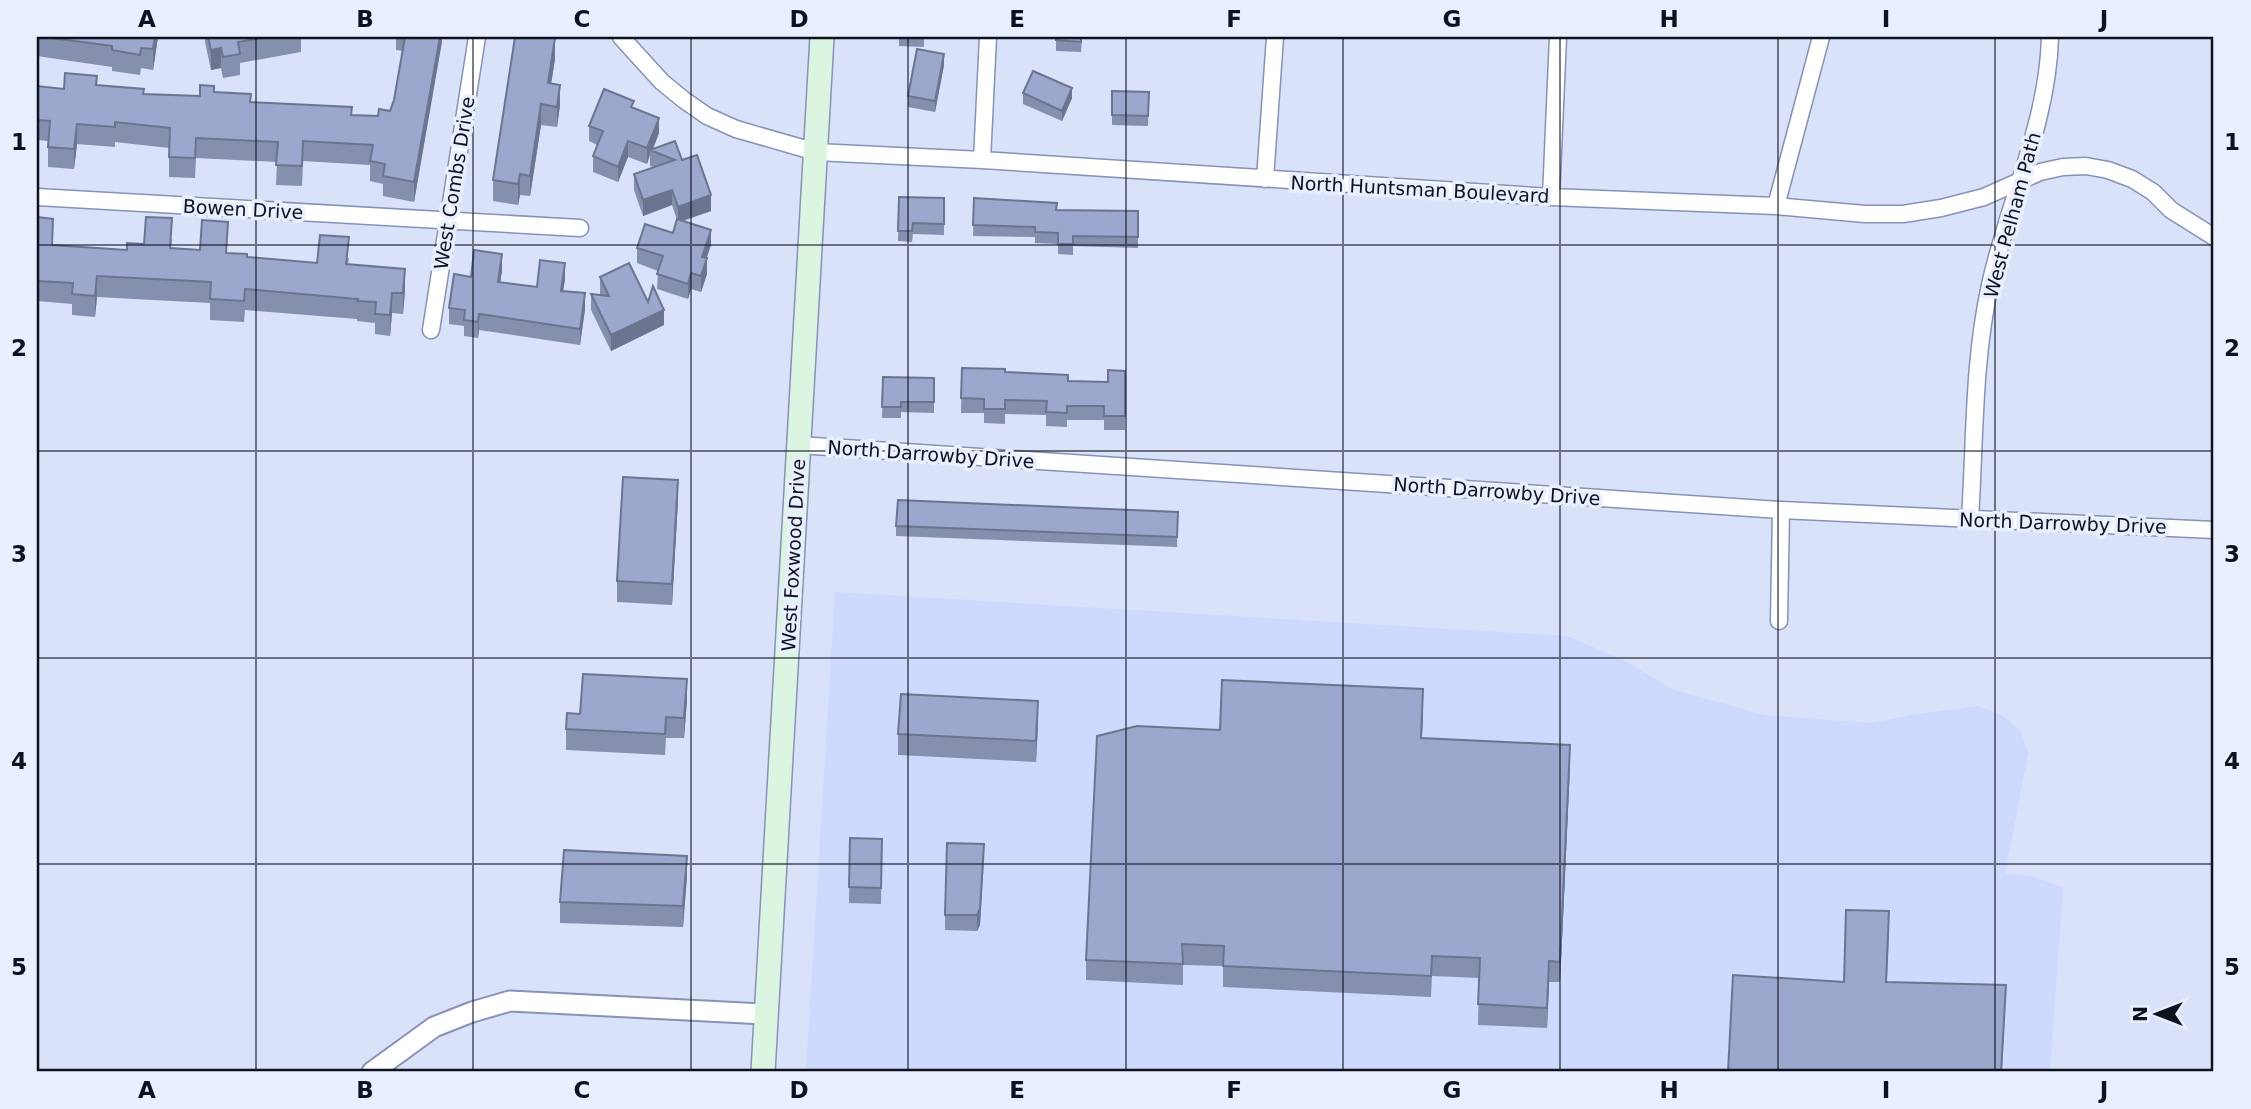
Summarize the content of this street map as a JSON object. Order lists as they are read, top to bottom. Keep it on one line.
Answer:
{"streets":{"main road":["West Foxwood Drive"],"street":["West Combs Drive","North Huntsman Boulevard","Bowen Drive","West Pelham Path","North Darrowby Drive"]},"crossings":[["West Combs Drive","Bowen Drive"],["North Huntsman Boulevard","West Pelham Path"],["North Huntsman Boulevard","West Foxwood Drive"],["West Pelham Path","North Darrowby Drive"],["North Darrowby Drive","West Foxwood Drive"]],"north":"left","grid":{"columns":["A","B","C","D","E","F","G","H","I","J"],"rows":["1","2","3","4","5"]}}
